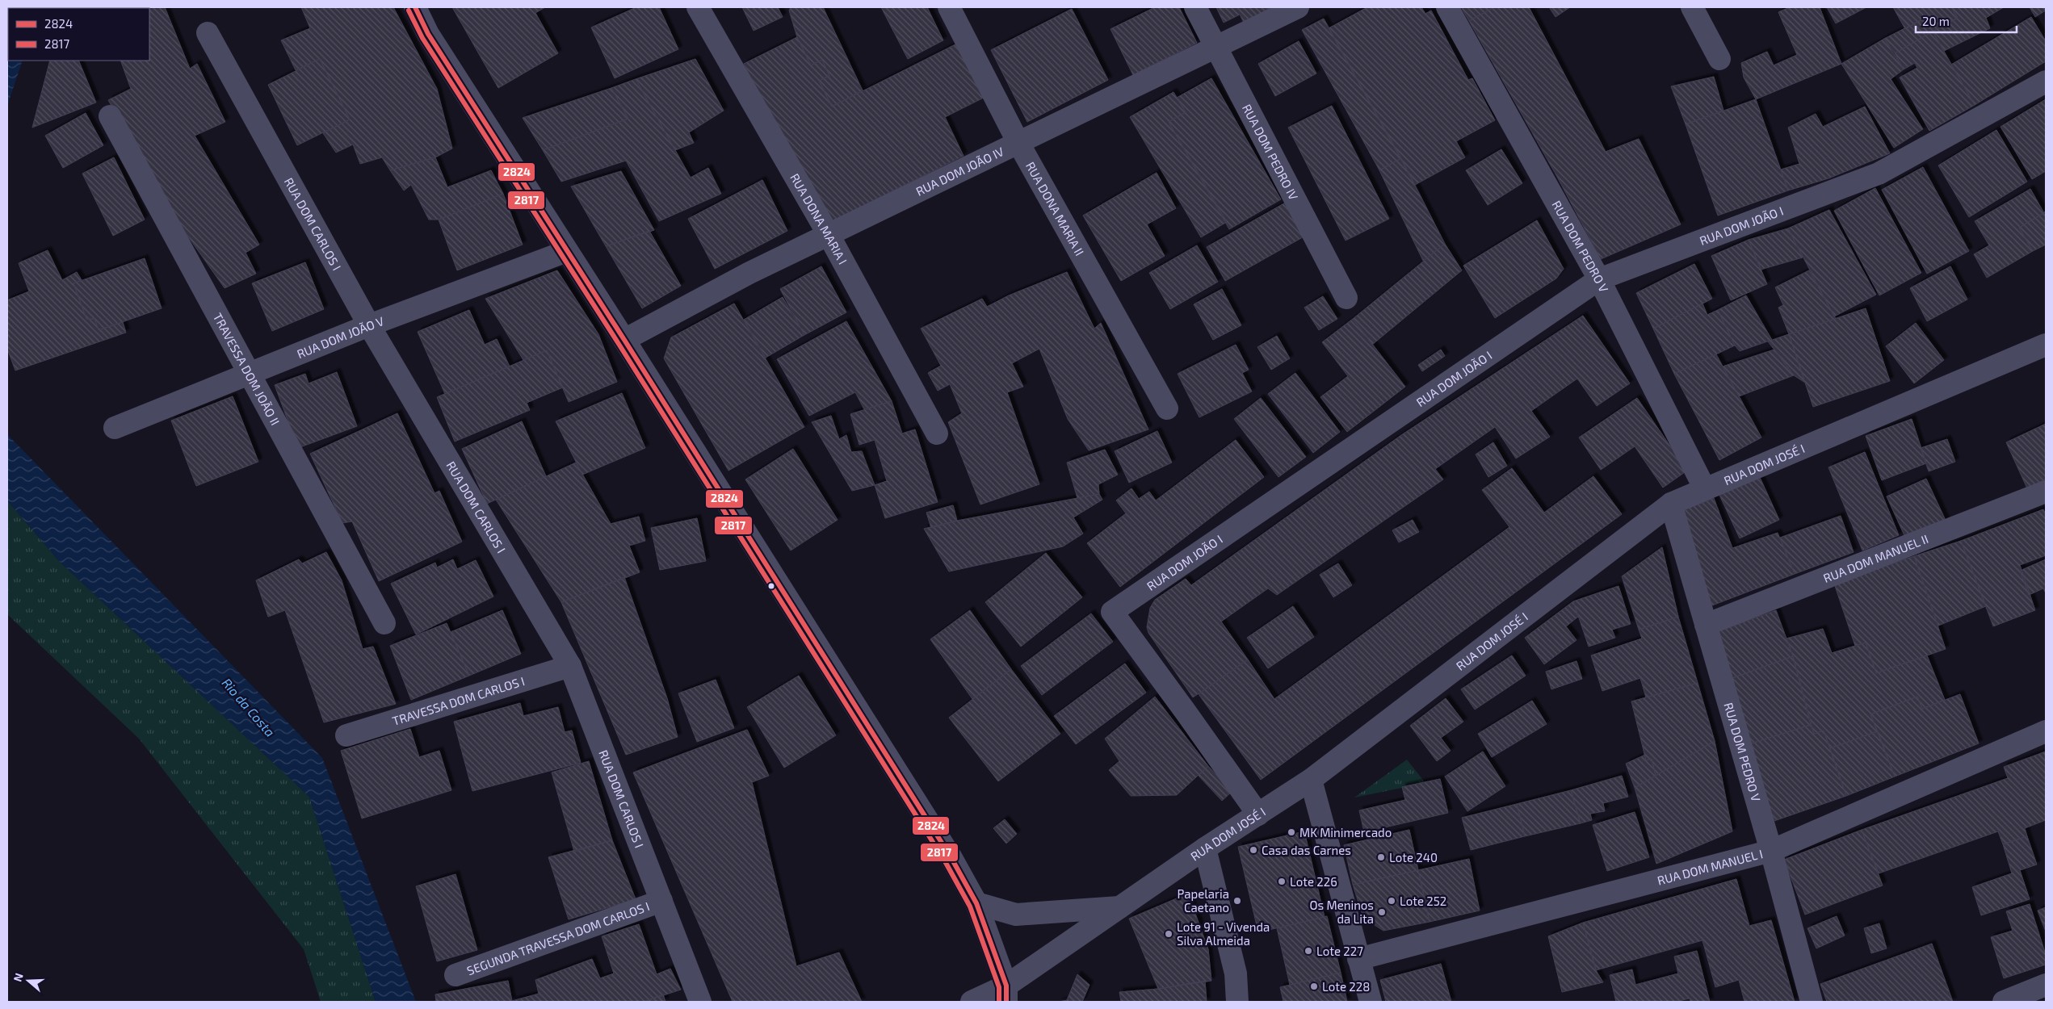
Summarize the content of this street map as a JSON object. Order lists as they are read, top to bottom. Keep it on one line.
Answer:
{"streets":{"street":["RUA DOM PEDRO IV","RUA DOM JOÃO IV","RUA DONA MARIA II","RUA DONA MARIA I","RUA DOM CARLOS I","RUA DOM JOÃO I","RUA DOM PEDRO V","RUA DOM JOÃO V","TRAVESSA DOM JOÃO II","RUA DOM JOSÉ I","RUA DOM MANUEL II","TRAVESSA DOM CARLOS I","RUA DOM MANUEL I","SEGUNDA TRAVESSA DOM CARLOS I"]},"crossings":[["RUA DOM PEDRO IV","RUA DOM JOÃO IV"],["RUA DOM JOÃO IV","RUA DONA MARIA II"],["RUA DOM JOÃO IV","RUA DONA MARIA I"],["RUA DOM CARLOS I","RUA DOM JOÃO V"],["RUA DOM CARLOS I","TRAVESSA DOM CARLOS I"],["RUA DOM CARLOS I","SEGUNDA TRAVESSA DOM CARLOS I"],["RUA DOM JOÃO I","RUA DOM PEDRO V"],["RUA DOM JOÃO I","RUA DOM JOSÉ I"],["RUA DOM PEDRO V","RUA DOM JOSÉ I"],["RUA DOM PEDRO V","RUA DOM MANUEL II"],["RUA DOM PEDRO V","RUA DOM MANUEL I"],["RUA DOM JOÃO V","TRAVESSA DOM JOÃO II"]],"water":["Rio da Costa"],"places":["MK Minimercado","Casa das Carnes","Lote 240","Lote 226","Papelaria Caetano","Lote 252","Os Meninos da Lita","Lote 91 - Vivenda Silva Almeida","Lote 227","Lote 228"],"lines":["transit line 2824","transit line 2817"],"legend":["2824","2817"],"scale_bar":"20 m","north":"left"}
